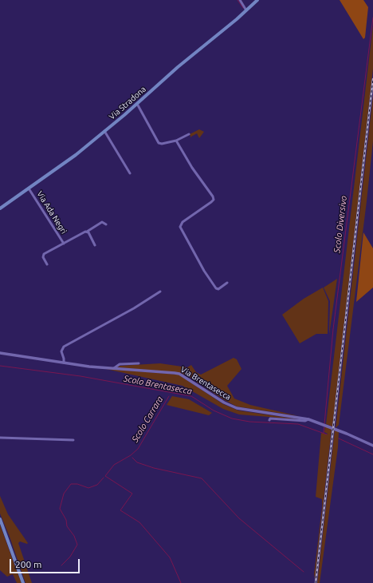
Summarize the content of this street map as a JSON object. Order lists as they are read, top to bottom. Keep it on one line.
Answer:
{"streets":{"main road":["Via Stradona"],"street":["Via Ada Negri","Via Brentasecca"]},"crossings":[["Via Stradona","Via Ada Negri"]],"water":["Scolo Diversivo","Scolo Brentasecca","Scolo Carrara"],"scale_bar":"200 m"}
